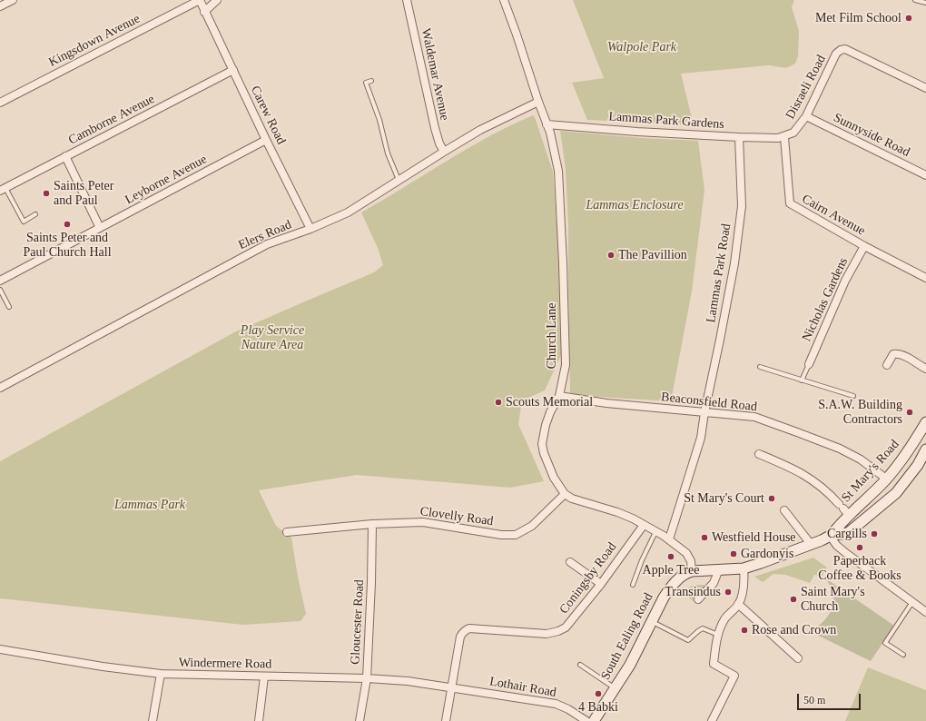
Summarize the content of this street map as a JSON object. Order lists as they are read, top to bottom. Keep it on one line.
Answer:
{"streets":{"main road":["St Mary's Road","South Ealing Road"],"street":["Kingsdown Avenue","Waldemar Avenue","Disraeli Road","Carew Road","Camborne Avenue","Lammas Park Gardens","Sunnyside Road","Leyborne Avenue","Cairn Avenue","Elers Road","Lammas Park Road","Nicholas Gardens","Church Lane","Beaconsfield Road","Clovelly Road","Coningsby Road","Gloucester Road","Windermere Road","Lothair Road"]},"crossings":[["Kingsdown Avenue","Carew Road"],["Waldemar Avenue","Elers Road"],["Disraeli Road","Lammas Park Gardens"],["Disraeli Road","Sunnyside Road"],["Disraeli Road","Cairn Avenue"],["Carew Road","Camborne Avenue"],["Carew Road","Leyborne Avenue"],["Carew Road","Elers Road"],["Lammas Park Gardens","Cairn Avenue"],["Lammas Park Gardens","Lammas Park Road"],["Lammas Park Gardens","Church Lane"],["Cairn Avenue","Nicholas Gardens"],["Elers Road","Church Lane"],["Lammas Park Road","Beaconsfield Road"],["Church Lane","Beaconsfield Road"],["Church Lane","Clovelly Road"],["Beaconsfield Road","St Mary's Road"],["St Mary's Road","South Ealing Road"],["Clovelly Road","Gloucester Road"],["Coningsby Road","Windermere Road"],["Coningsby Road","Lothair Road"],["Gloucester Road","Windermere Road"],["Windermere Road","Lothair Road"]],"parks":["Walpole Park","Lammas Enclosure","Play Service Nature Area","Lammas Park"],"places":["Met Film School","Saints Peter and Paul","Saints Peter and Paul Church Hall","The Pavillion","Scouts Memorial","S.A.W. Building Contractors","St Mary's Court","Cargills","Westfield House","Paperback Coffee & Books","Gardonyis","Apple Tree","Transindus","Saint Mary's Church","Rose and Crown","4 Babki"],"scale_bar":"50 m"}
